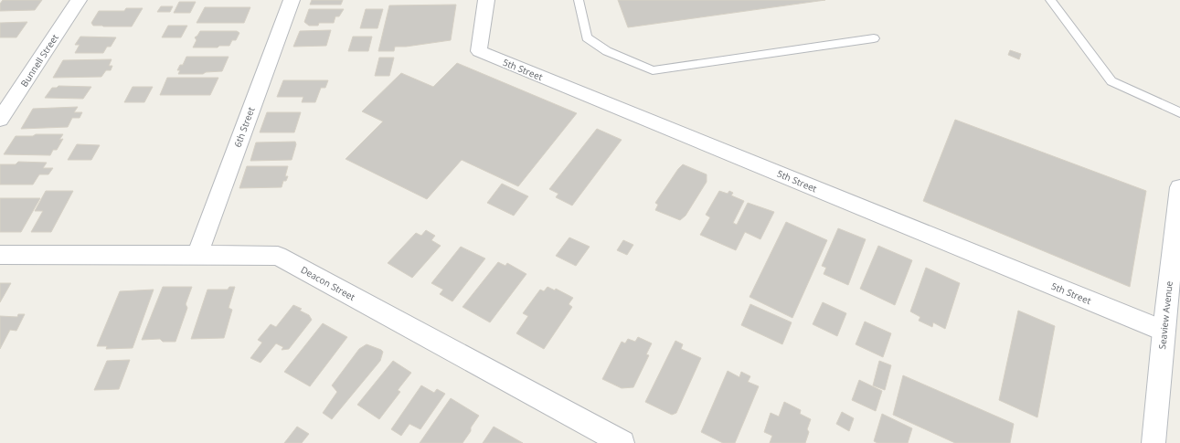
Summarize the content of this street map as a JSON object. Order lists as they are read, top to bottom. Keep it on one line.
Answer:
{"streets":{"street":["Bunnell Street","5th Street","6th Street","Deacon Street","Seaview Avenue"]},"crossings":[["5th Street","Seaview Avenue"],["6th Street","Deacon Street"]]}
